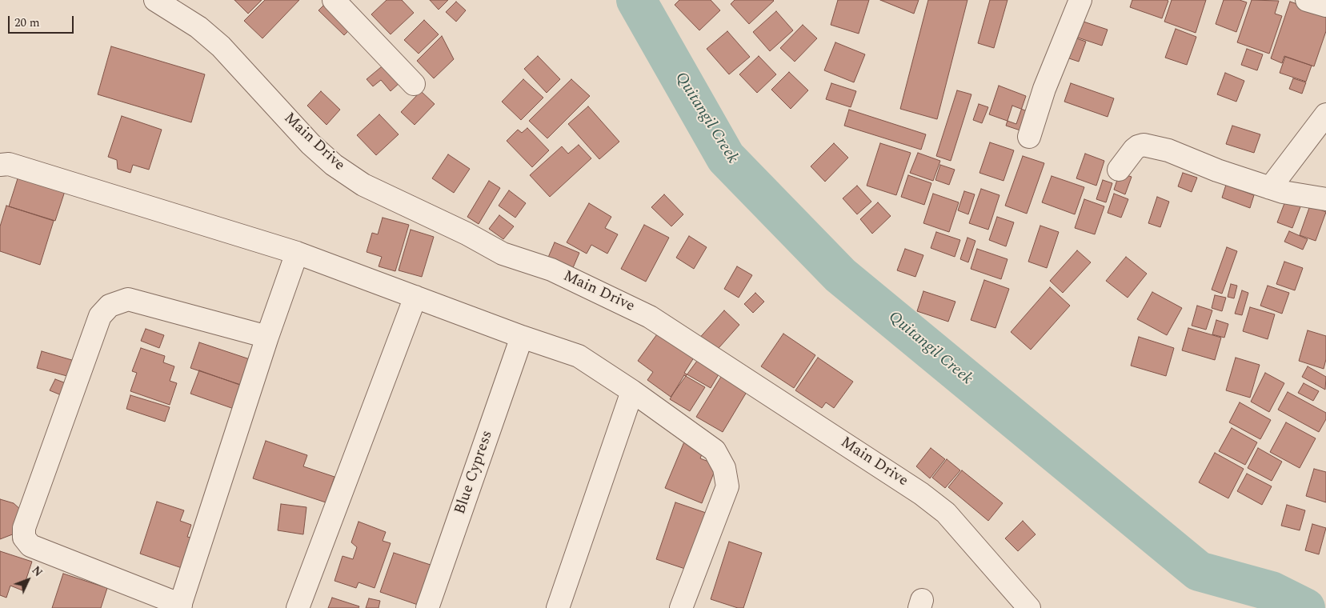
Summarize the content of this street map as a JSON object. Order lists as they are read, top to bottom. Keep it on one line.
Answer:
{"streets":{"street":["Main Drive","Blue Cypress"]},"water":["Quitangil Creek"],"scale_bar":"20 m","north":"top right"}
